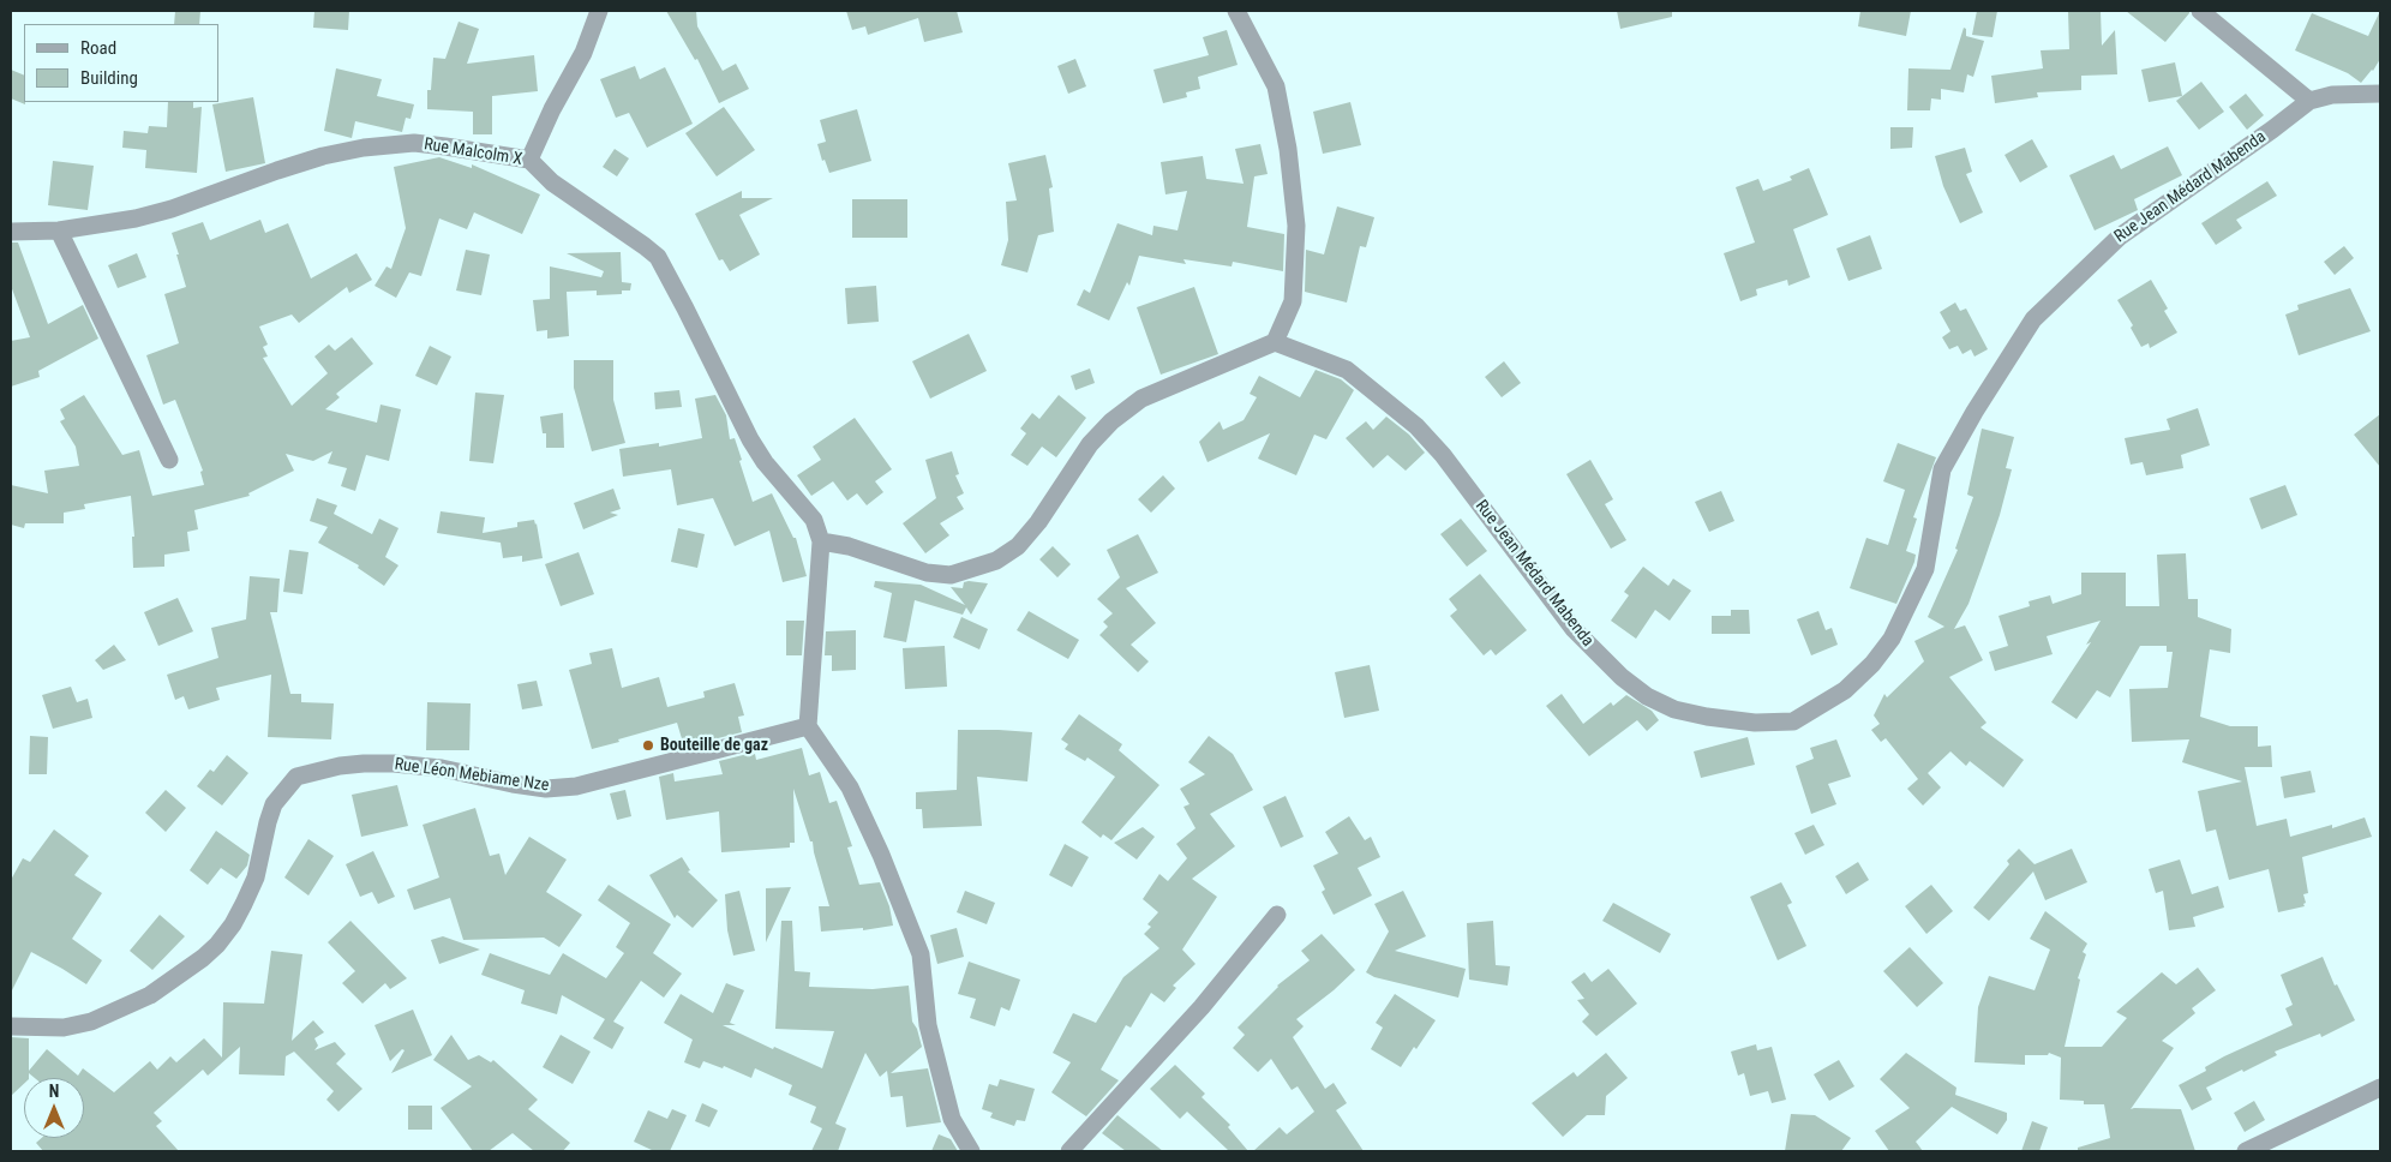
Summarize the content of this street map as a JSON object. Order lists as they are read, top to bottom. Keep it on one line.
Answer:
{"streets":{"street":["Rue Malcolm X","Rue Jean Médard Mabenda","Rue Léon Mebiame Nze"]},"places":["Bouteille de gaz"],"legend":["Road","Building"],"north":"top"}
